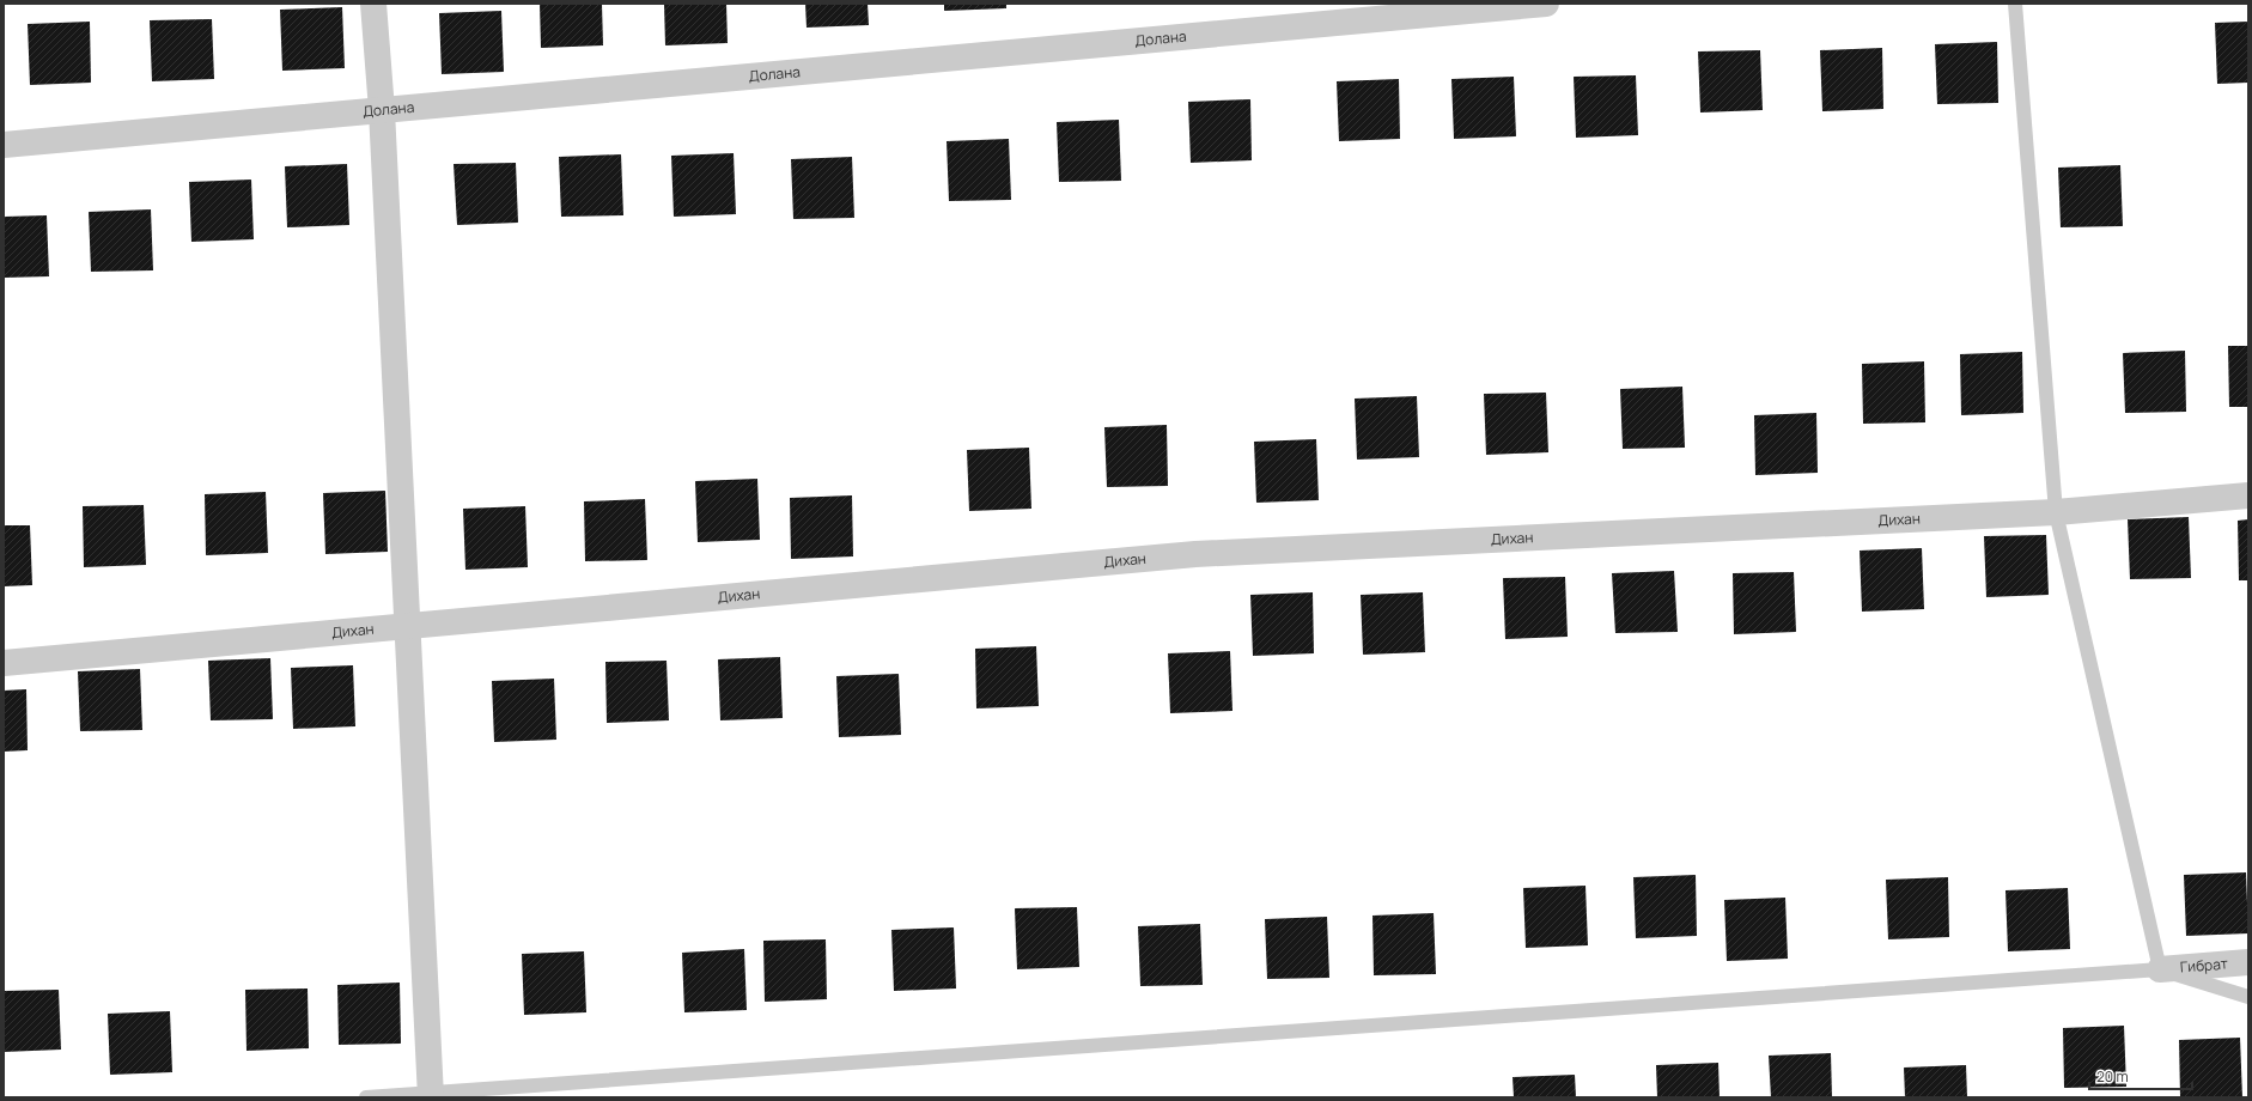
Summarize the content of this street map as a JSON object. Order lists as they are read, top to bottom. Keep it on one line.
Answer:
{"streets":{"street":["Долана","Дихан","Гибрат"]},"scale_bar":"20 m"}
